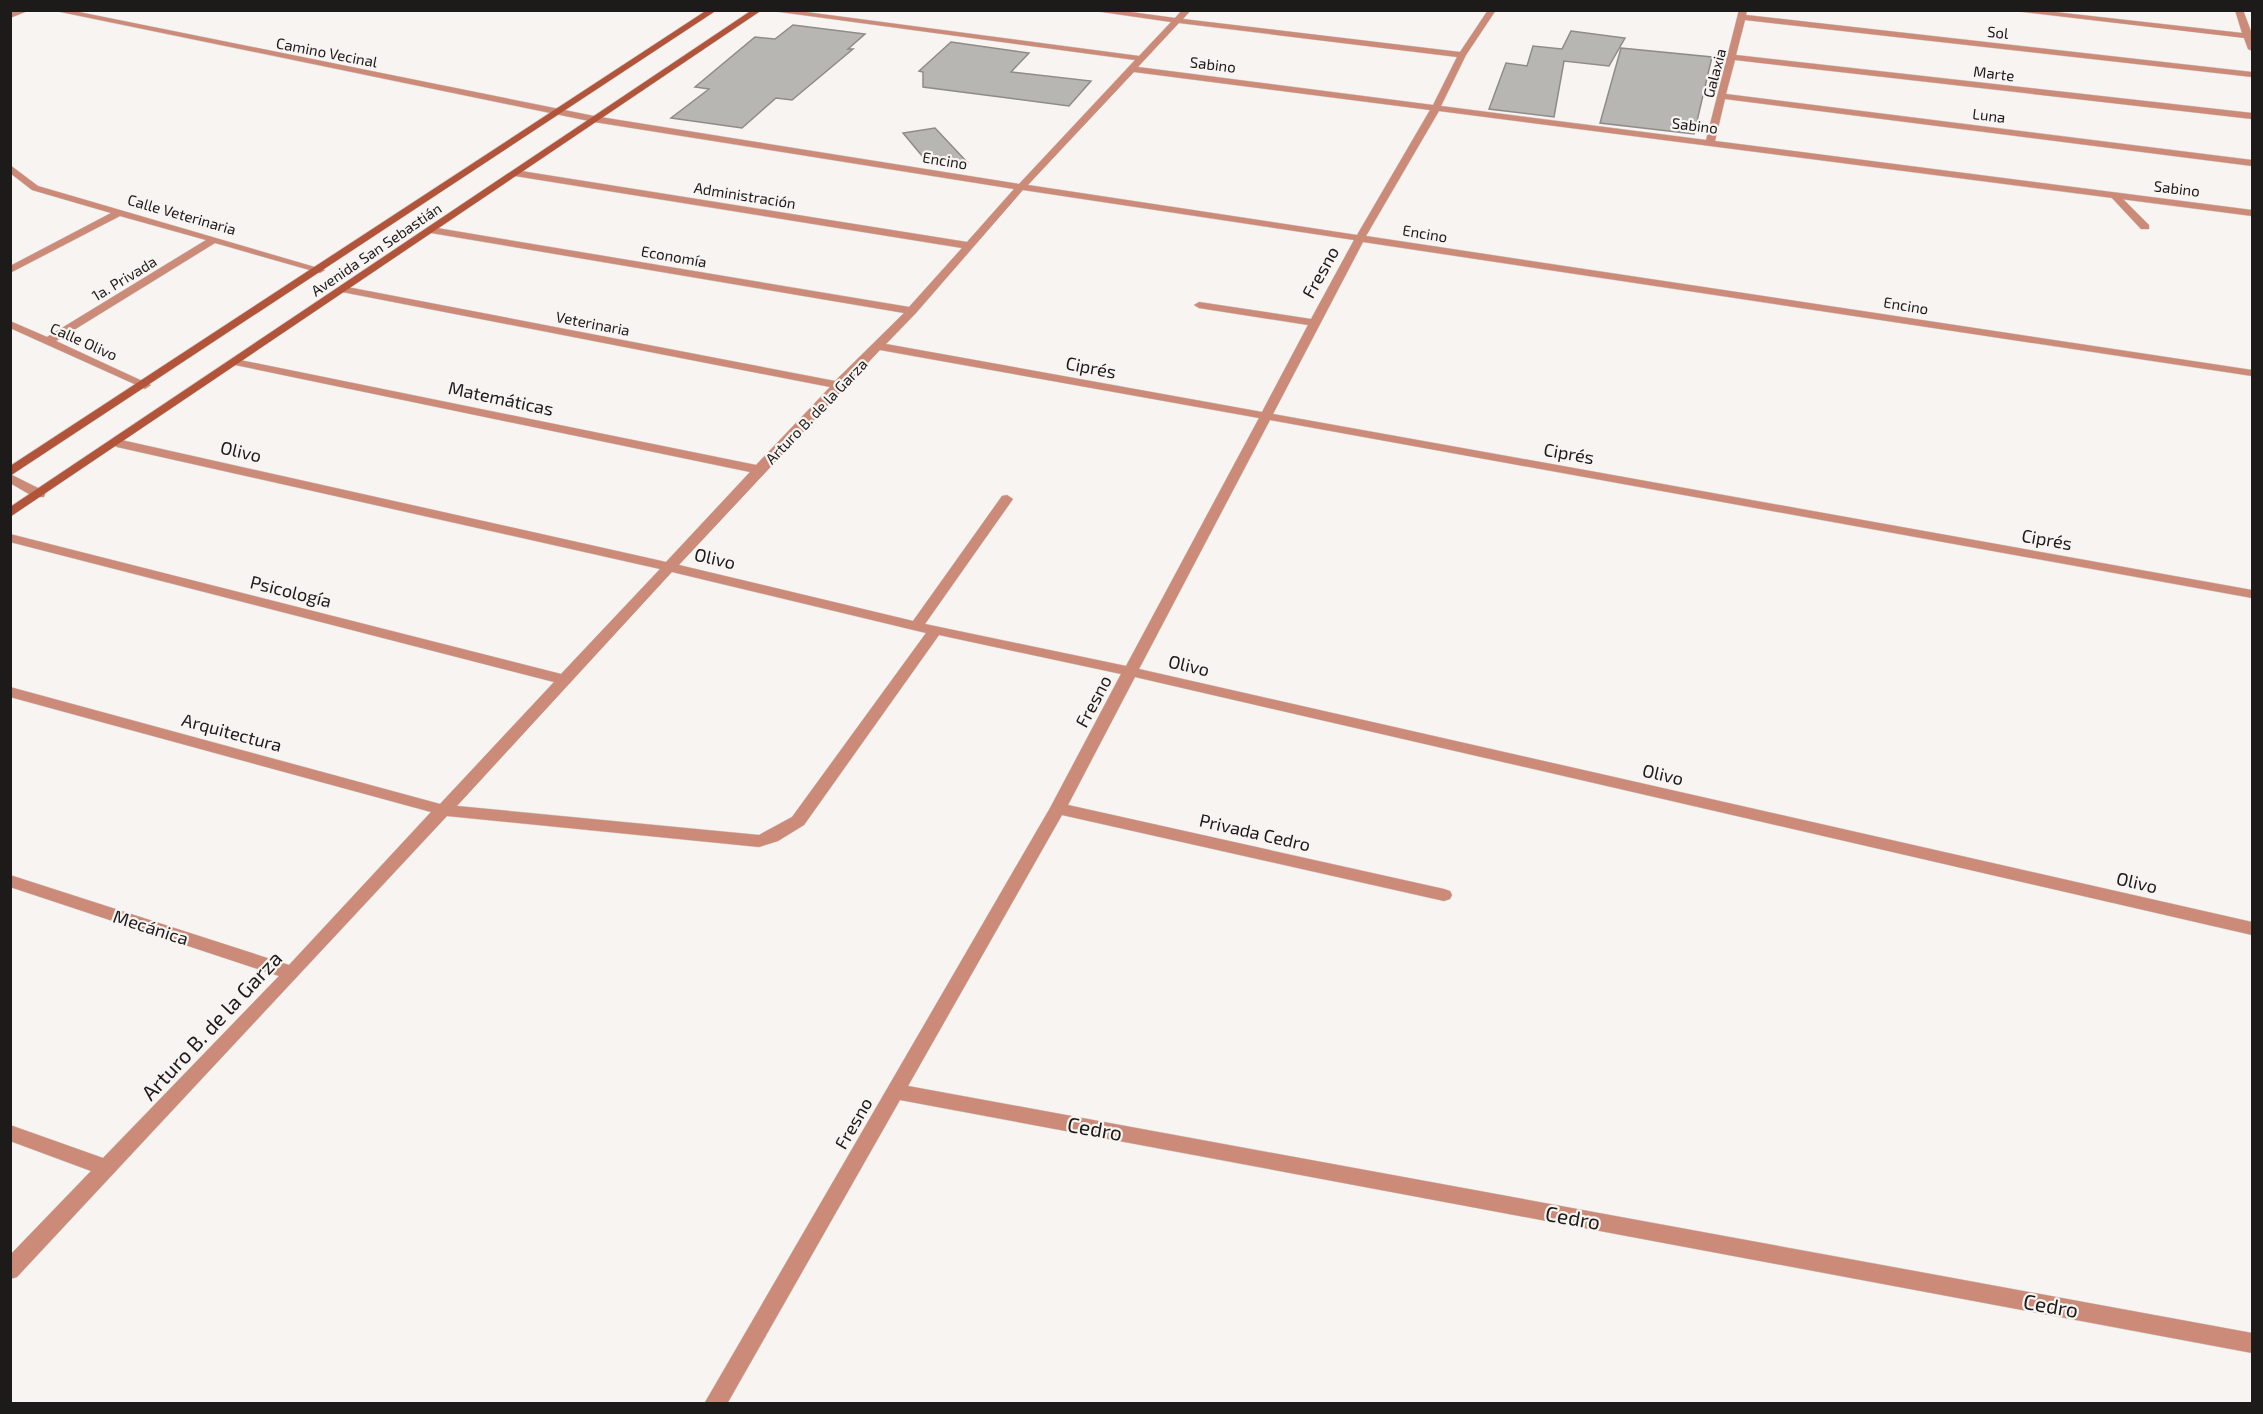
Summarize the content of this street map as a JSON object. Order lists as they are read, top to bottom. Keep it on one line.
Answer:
{"streets":{"main road":["Avenida San Sebastián"],"street":["Sol","Camino Vecinal","Sabino","Galaxia","Marte","Luna","Encino","Administración","Calle Veterinaria","Economía","Fresno","1a. Privada","Veterinaria","Calle Olivo","Ciprés","Matemáticas","Arturo B. de la Garza","Olivo","Psicología","Arquitectura","Privada Cedro","Mecánica","Cedro"]},"crossings":[["Sol","Galaxia"],["Camino Vecinal","Encino"],["Camino Vecinal","Avenida San Sebastián"],["Sabino","Galaxia"],["Sabino","Fresno"],["Sabino","Arturo B. de la Garza"],["Galaxia","Marte"],["Galaxia","Luna"],["Encino","Avenida San Sebastián"],["Encino","Fresno"],["Encino","Arturo B. de la Garza"],["Administración","Avenida San Sebastián"],["Administración","Arturo B. de la Garza"],["Calle Veterinaria","Avenida San Sebastián"],["Calle Veterinaria","1a. Privada"],["Avenida San Sebastián","Economía"],["Avenida San Sebastián","Veterinaria"],["Avenida San Sebastián","Calle Olivo"],["Avenida San Sebastián","Matemáticas"],["Avenida San Sebastián","Olivo"],["Economía","Arturo B. de la Garza"],["Fresno","Ciprés"],["Fresno","Olivo"],["Fresno","Privada Cedro"],["Fresno","Cedro"],["1a. Privada","Calle Olivo"],["Veterinaria","Arturo B. de la Garza"],["Ciprés","Arturo B. de la Garza"],["Matemáticas","Arturo B. de la Garza"],["Arturo B. de la Garza","Olivo"],["Arturo B. de la Garza","Psicología"],["Arturo B. de la Garza","Arquitectura"],["Arturo B. de la Garza","Mecánica"]]}
